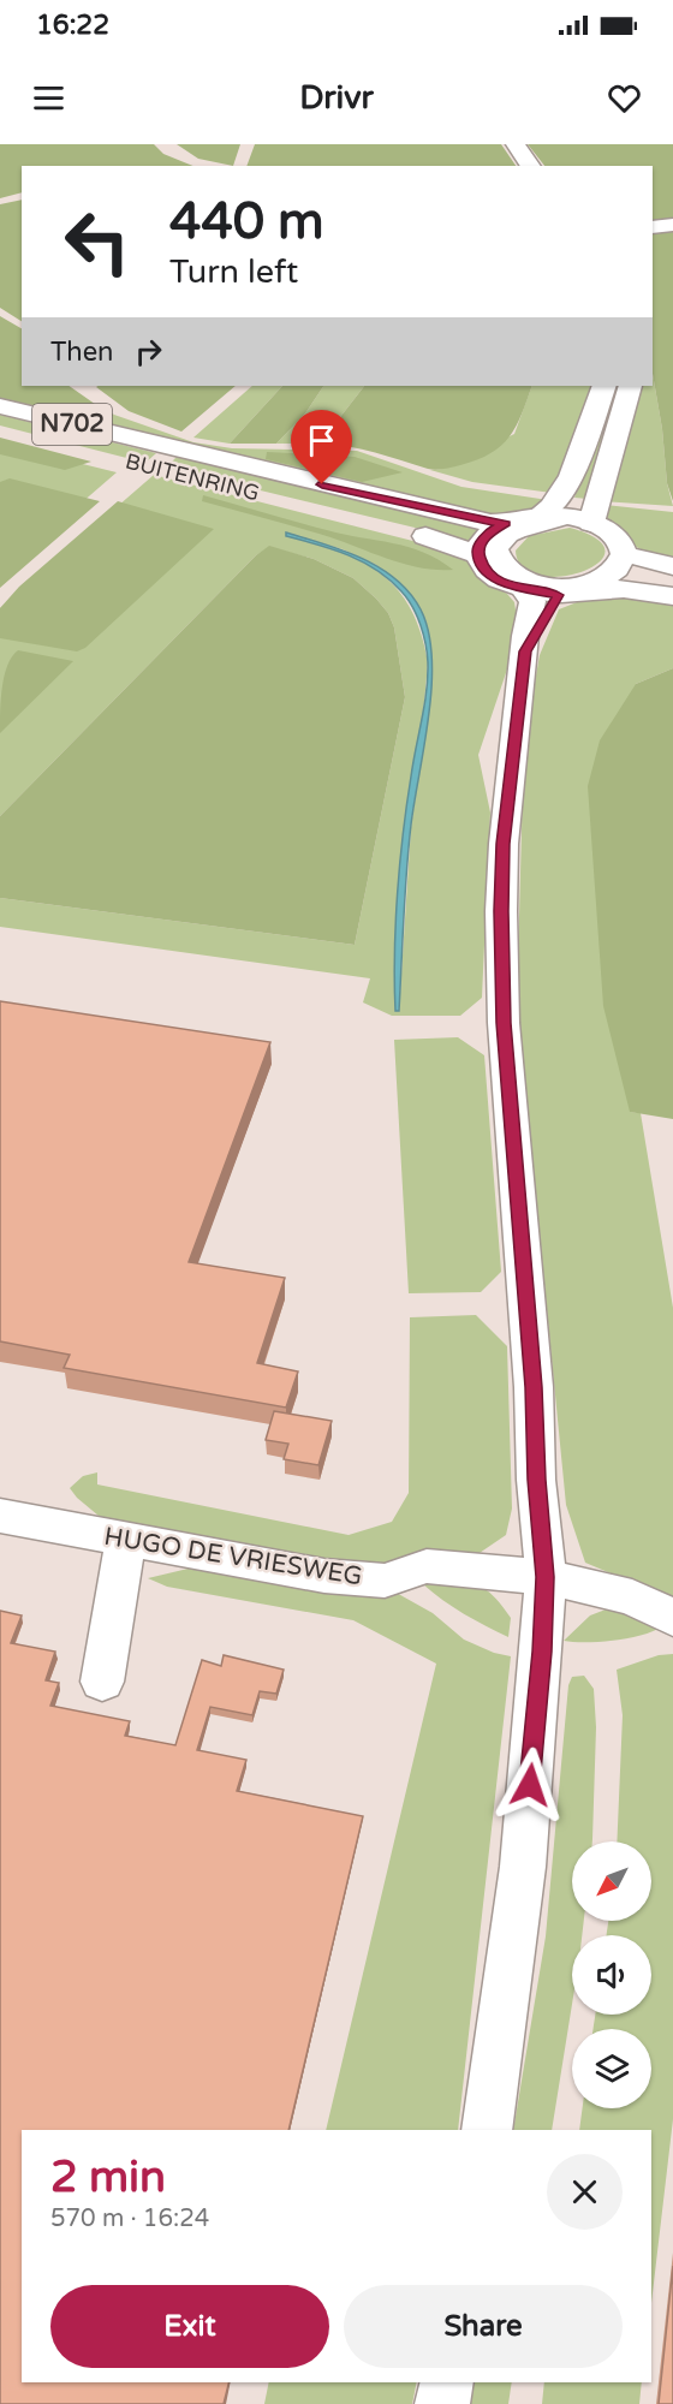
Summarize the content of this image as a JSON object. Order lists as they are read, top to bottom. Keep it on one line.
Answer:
{"streets":{"main road":["N702","BUITENRING"],"street":["HUGO DE VRIESWEG"]},"crossings":[["N702","BUITENRING"]],"north":"bottom left","page":{"status":"16:22","header":"Drivr","turn":["440 m","Turn left"],"then":"Then","heading":["2 min","570 m · 16:24"],"buttons":["Exit","Share"]}}
